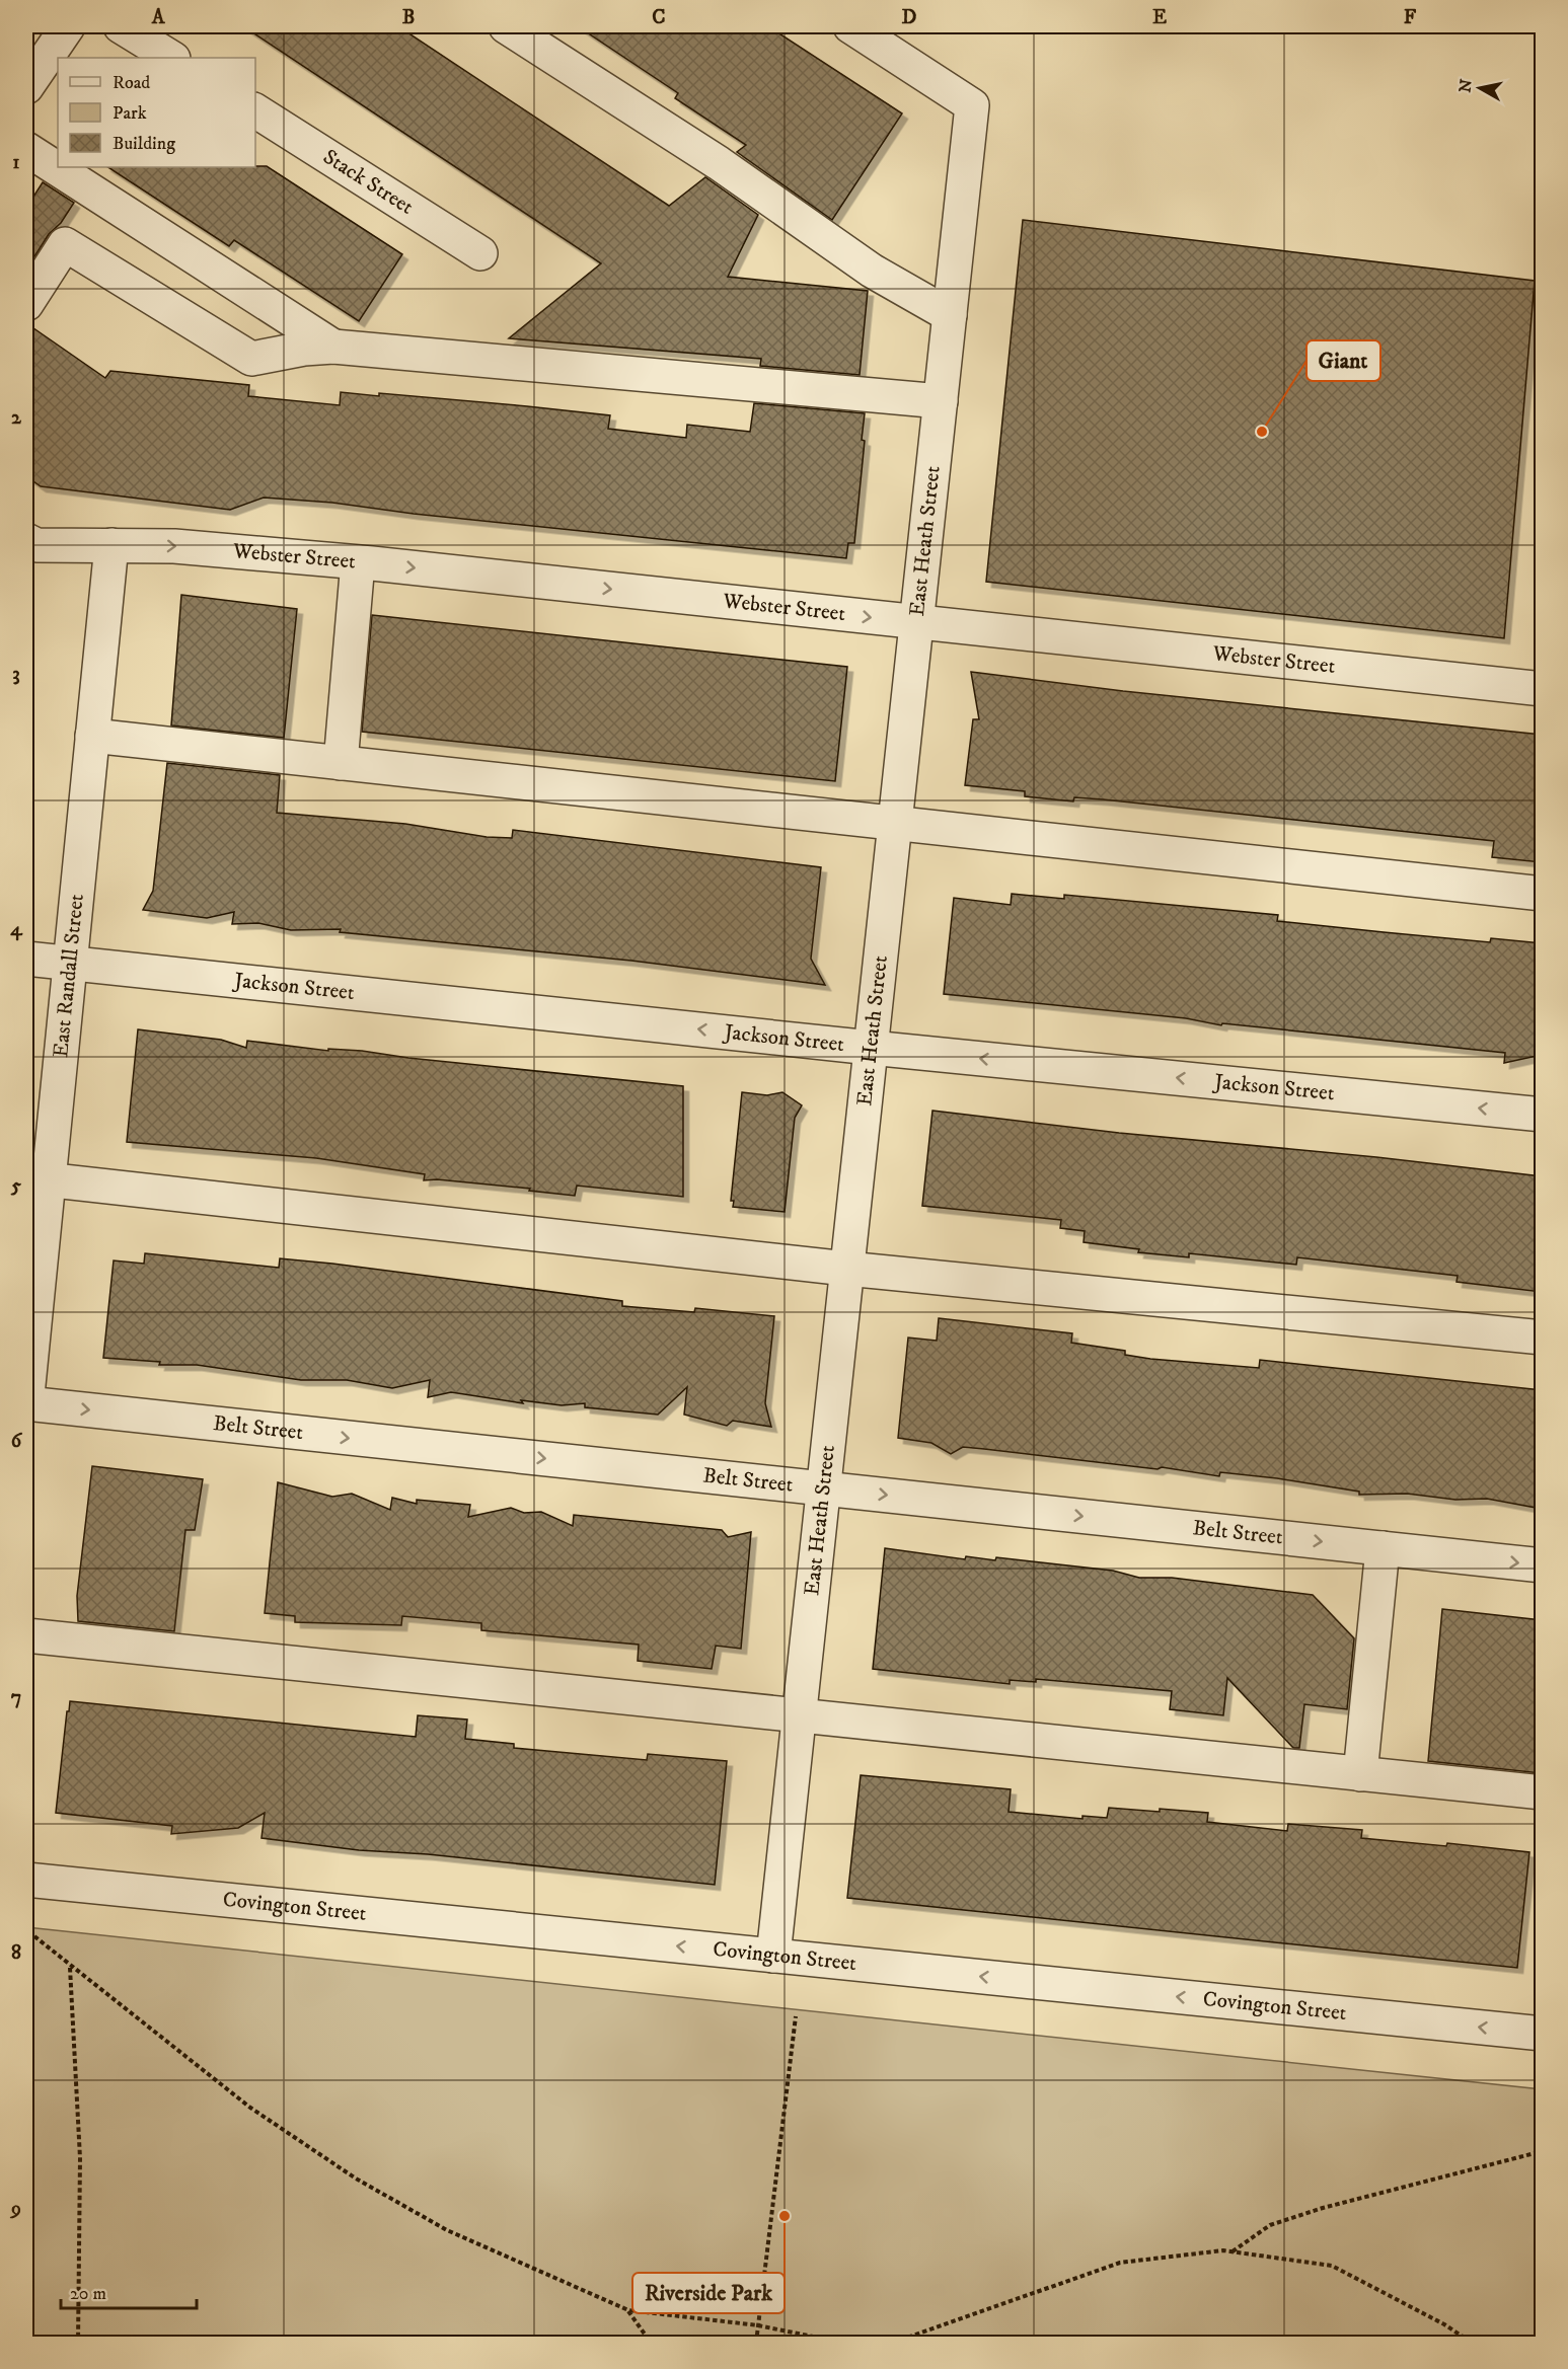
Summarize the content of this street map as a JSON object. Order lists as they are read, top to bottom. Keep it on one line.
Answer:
{"streets":{"street":["Stack Street","East Heath Street","Webster Street","East Randall Street","Jackson Street","Belt Street","Covington Street"]},"crossings":[["East Heath Street","Webster Street"],["East Heath Street","Jackson Street"],["East Heath Street","Belt Street"],["East Heath Street","Covington Street"],["Webster Street","East Randall Street"],["East Randall Street","Jackson Street"],["East Randall Street","Belt Street"]],"places":["Giant","Riverside Park"],"legend":["Road","Park","Building"],"scale_bar":"20 m","north":"left","grid":{"columns":["A","B","C","D","E","F"],"rows":["1","2","3","4","5","6","7","8","9"]}}
